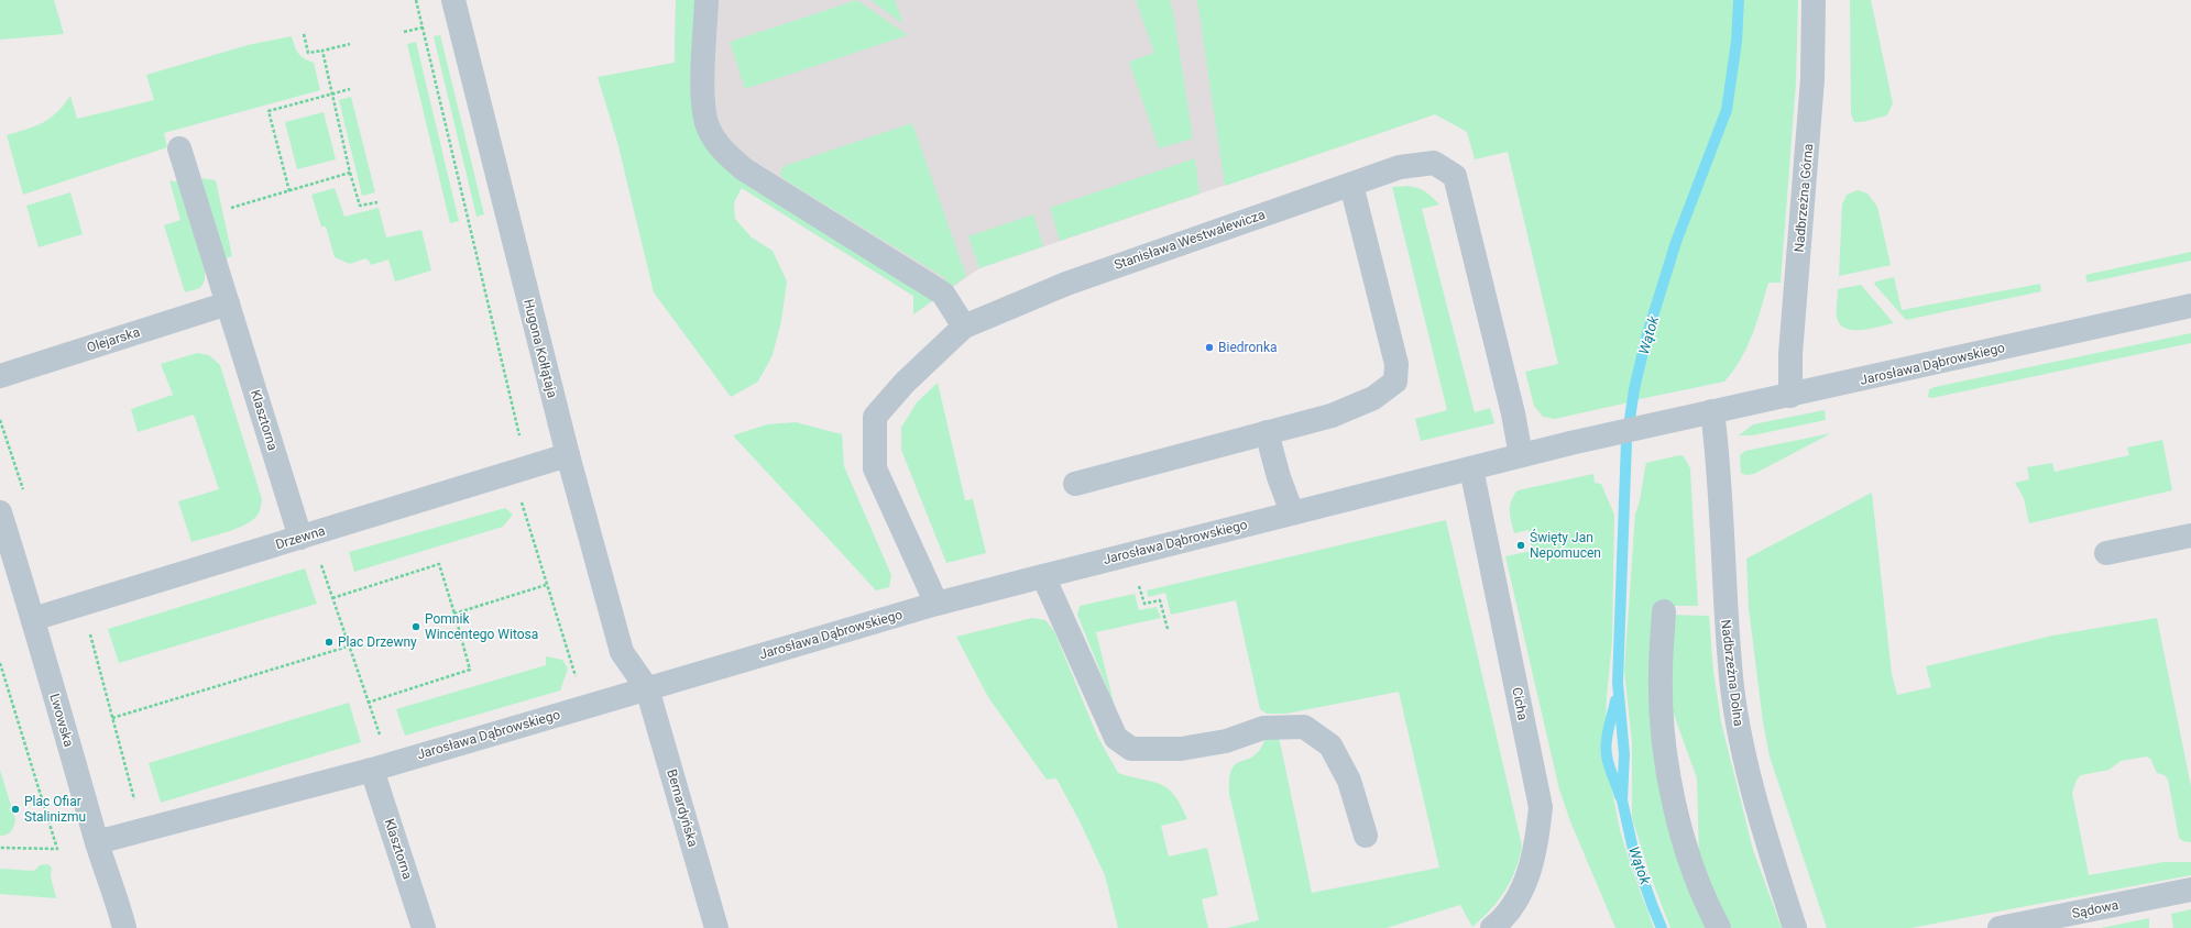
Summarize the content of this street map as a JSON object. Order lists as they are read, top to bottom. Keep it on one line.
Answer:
{"streets":{"street":["Nadbrzeżna Górna","Stanisława Westwalewicza","Olejarska","Hugona Kołłątaja","Jarosława Dąbrowskiego","Klasztorna","Drzewna","Nadbrzeżna Dolna","Cicha","Lwowska","Bernardyńska","Sądowa"]},"crossings":[["Nadbrzeżna Górna","Jarosława Dąbrowskiego"],["Stanisława Westwalewicza","Jarosława Dąbrowskiego"],["Olejarska","Klasztorna"],["Hugona Kołłątaja","Jarosława Dąbrowskiego"],["Hugona Kołłątaja","Drzewna"],["Hugona Kołłątaja","Bernardyńska"],["Jarosława Dąbrowskiego","Klasztorna"],["Jarosława Dąbrowskiego","Nadbrzeżna Dolna"],["Jarosława Dąbrowskiego","Cicha"],["Jarosława Dąbrowskiego","Lwowska"],["Jarosława Dąbrowskiego","Bernardyńska"],["Klasztorna","Drzewna"],["Drzewna","Lwowska"]],"water":["Wątok"],"places":["Biedronka","Święty Jan Nepomucen","Pomnik Wincentego Witosa","Plac Drzewny","Plac Ofiar Stalinizmu"]}
